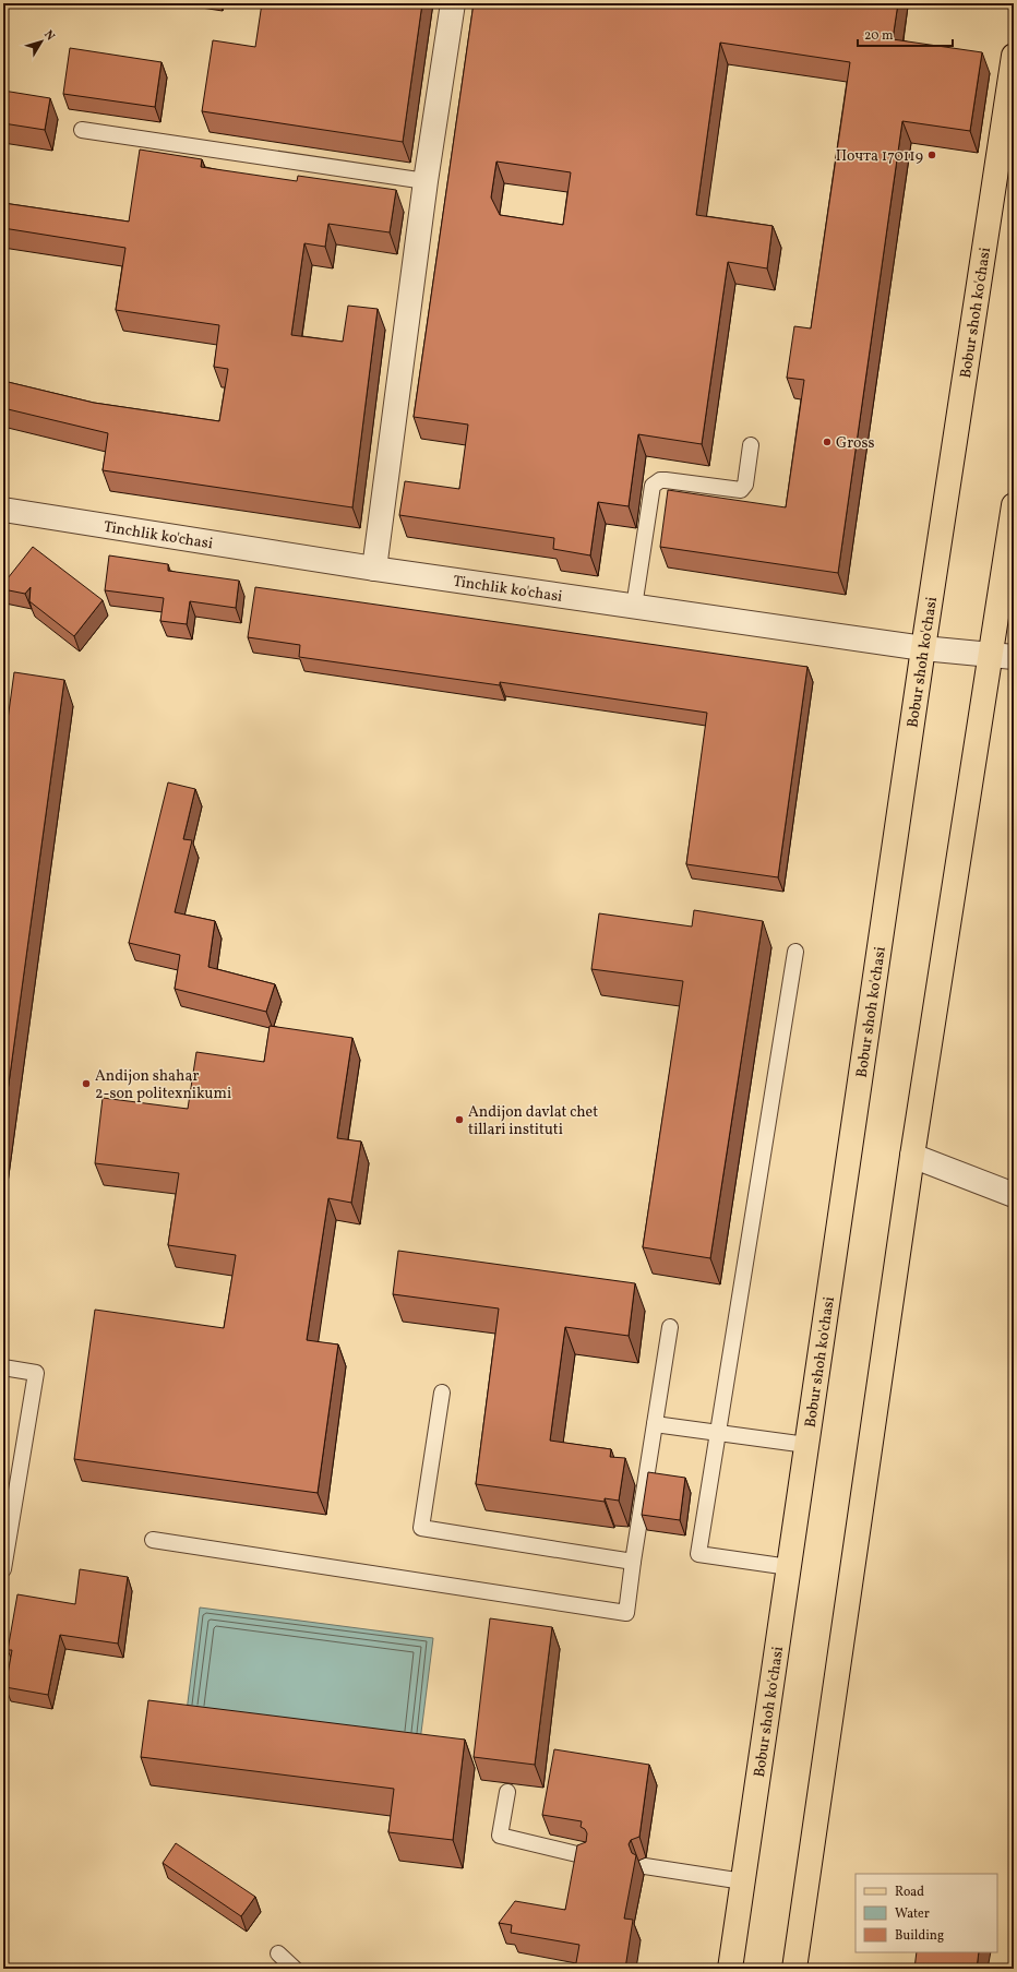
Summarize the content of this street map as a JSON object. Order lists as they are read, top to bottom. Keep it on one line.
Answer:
{"streets":{"main road":["Bobur shoh ko'chasi"],"street":["Tinchlik ko'chasi"]},"crossings":[["Bobur shoh ko'chasi","Tinchlik ko'chasi"]],"places":["Почта 170119","Gross","Andijon shahar 2-son politexnikumi","Andijon davlat chet tillari instituti"],"legend":["Road","Water","Building"],"scale_bar":"20 m","north":"top right"}
